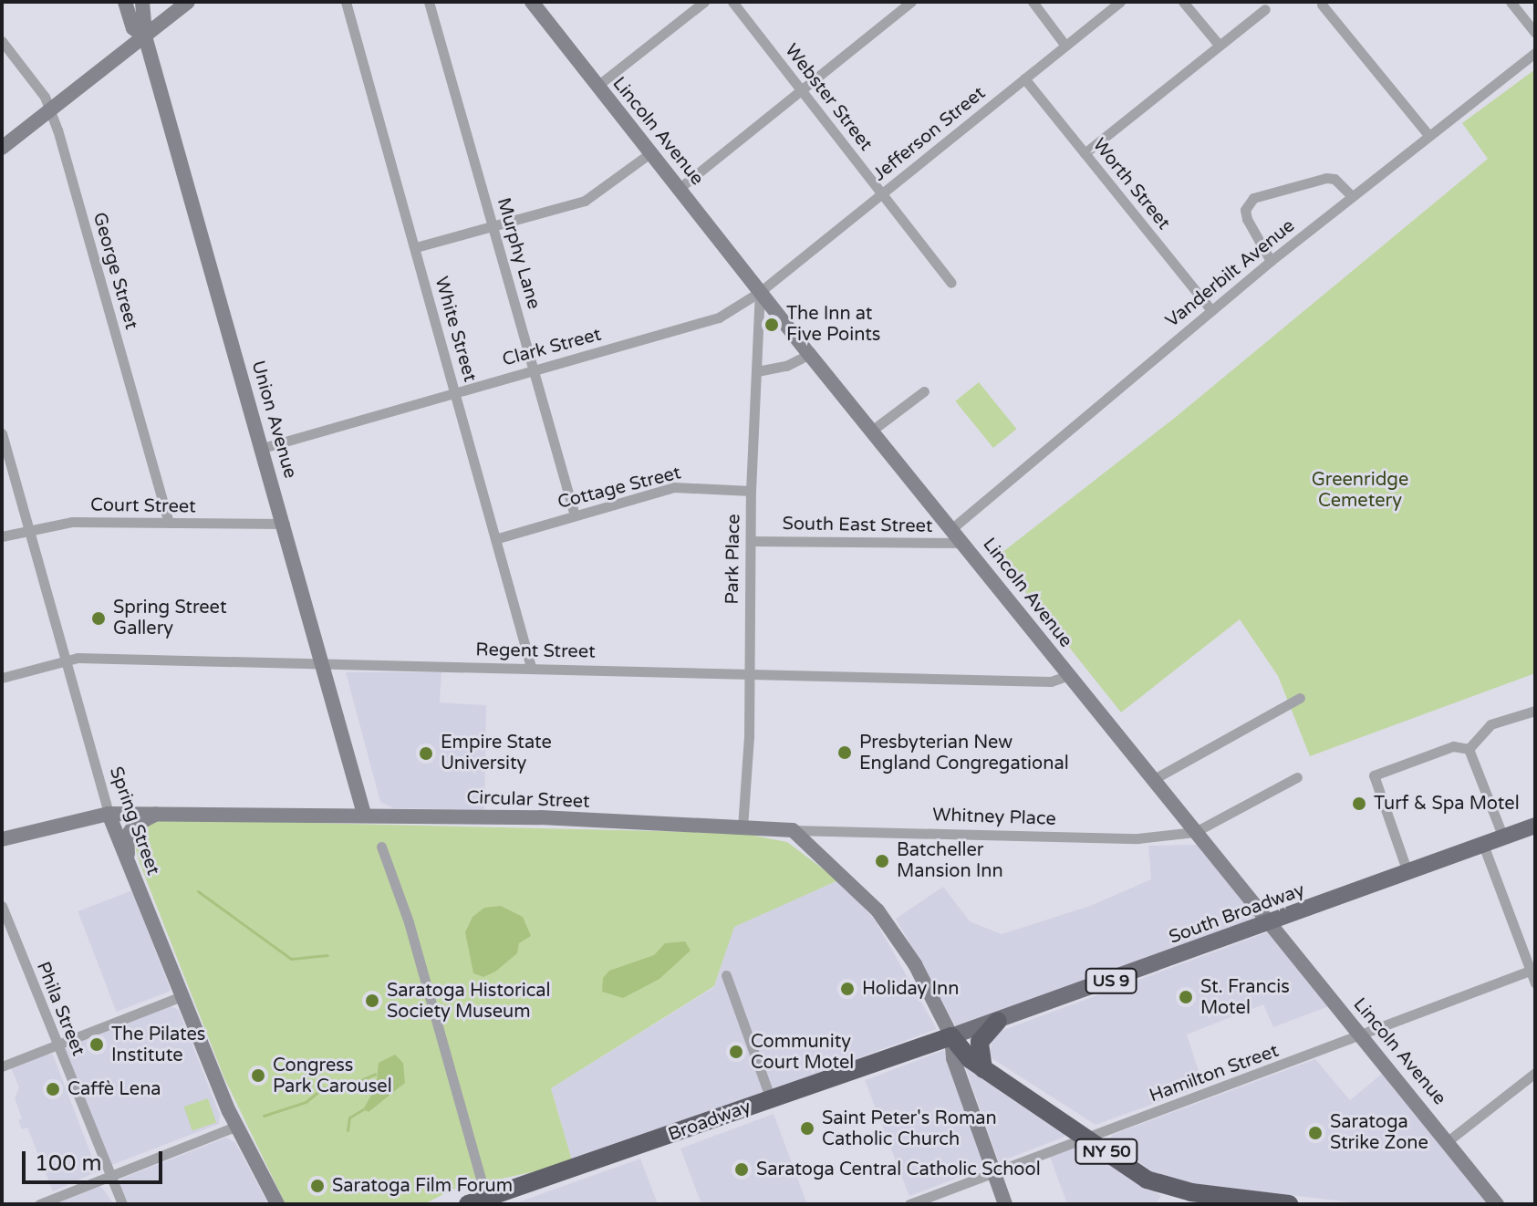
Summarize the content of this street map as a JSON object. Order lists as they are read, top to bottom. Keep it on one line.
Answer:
{"streets":{"highway":["US 9","Broadway","NY 50"],"main road":["South Broadway"],"street":["Webster Street","Lincoln Avenue","Jefferson Street","Worth Street","Murphy Lane","George Street","Vanderbilt Avenue","White Street","Clark Street","Union Avenue","Cottage Street","Court Street","South East Street","Park Place","Regent Street","Circular Street","Whitney Place","Spring Street","Phila Street","Hamilton Street"]},"crossings":[["Webster Street","Jefferson Street"],["Lincoln Avenue","Jefferson Street"],["Lincoln Avenue","Vanderbilt Avenue"],["Lincoln Avenue","Clark Street"],["Lincoln Avenue","South East Street"],["Lincoln Avenue","Park Place"],["Lincoln Avenue","Regent Street"],["Lincoln Avenue","Whitney Place"],["Lincoln Avenue","South Broadway"],["Lincoln Avenue","Hamilton Street"],["Jefferson Street","Worth Street"],["Jefferson Street","Clark Street"],["Jefferson Street","Park Place"],["Worth Street","Vanderbilt Avenue"],["Murphy Lane","Clark Street"],["Murphy Lane","Cottage Street"],["George Street","Court Street"],["White Street","Clark Street"],["White Street","Cottage Street"],["White Street","Regent Street"],["Clark Street","Union Avenue"],["Clark Street","Park Place"],["Union Avenue","Court Street"],["Union Avenue","Regent Street"],["Union Avenue","Circular Street"],["Cottage Street","Park Place"],["Court Street","Spring Street"],["South East Street","Park Place"],["Park Place","Regent Street"],["Park Place","Circular Street"],["Regent Street","Spring Street"],["Circular Street","Whitney Place"],["Circular Street","Spring Street"],["South Broadway","Broadway"],["South Broadway","NY 50"],["Hamilton Street","NY 50"],["Broadway","NY 50"]],"parks":["Greenridge Cemetery"],"places":["The Inn at Five Points","Spring Street Gallery","Presbyterian New England Congregational","Empire State University","Turf & Spa Motel","Batcheller Mansion Inn","Holiday Inn","St. Francis Motel","Saratoga Historical Society Museum","The Pilates Institute","Community Court Motel","Congress Park Carousel","Caffè Lena","Saint Peter's Roman Catholic Church","Saratoga Strike Zone","Saratoga Central Catholic School","Saratoga Film Forum"],"scale_bar":"100 m"}
